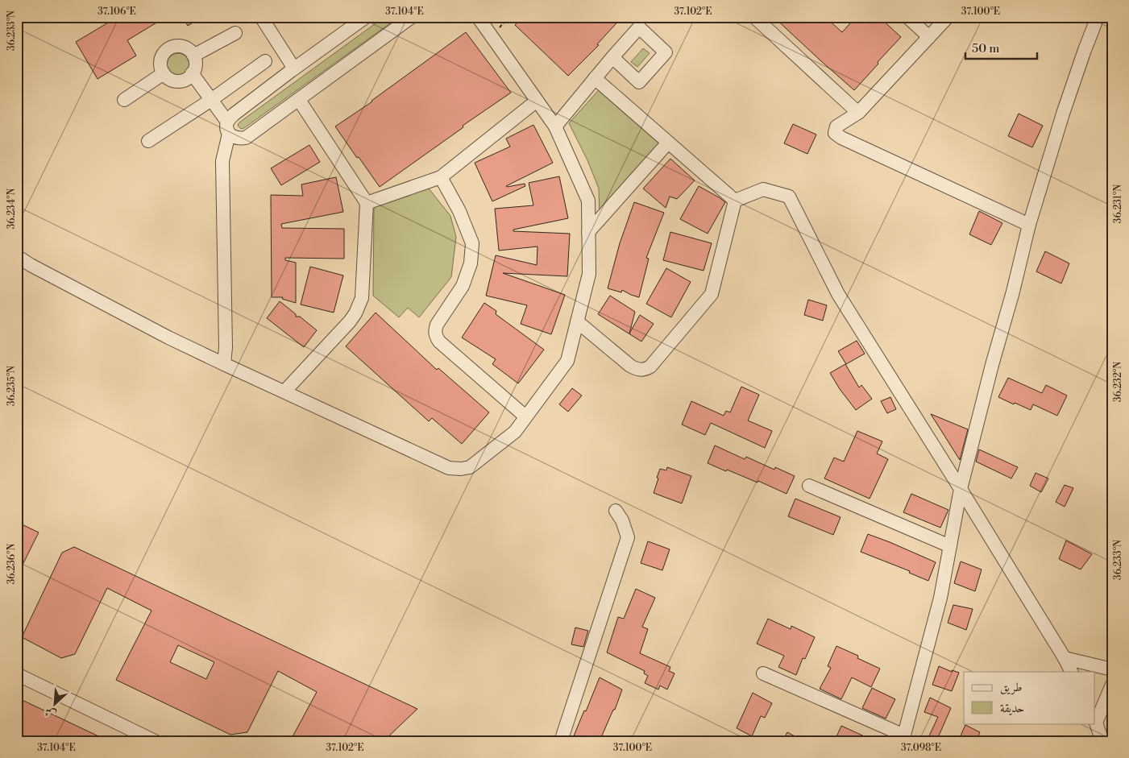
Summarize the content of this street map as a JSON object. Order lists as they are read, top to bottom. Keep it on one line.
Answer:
{"legend":["طريق","حديقة"],"scale_bar":"50 m","north":"bottom left","coordinates":["37.106°E","37.104°E","37.102°E","37.100°E","36.233°N","36.231°N","36.234°N","36.232°N","36.235°N","36.236°N","37.098°E"]}
